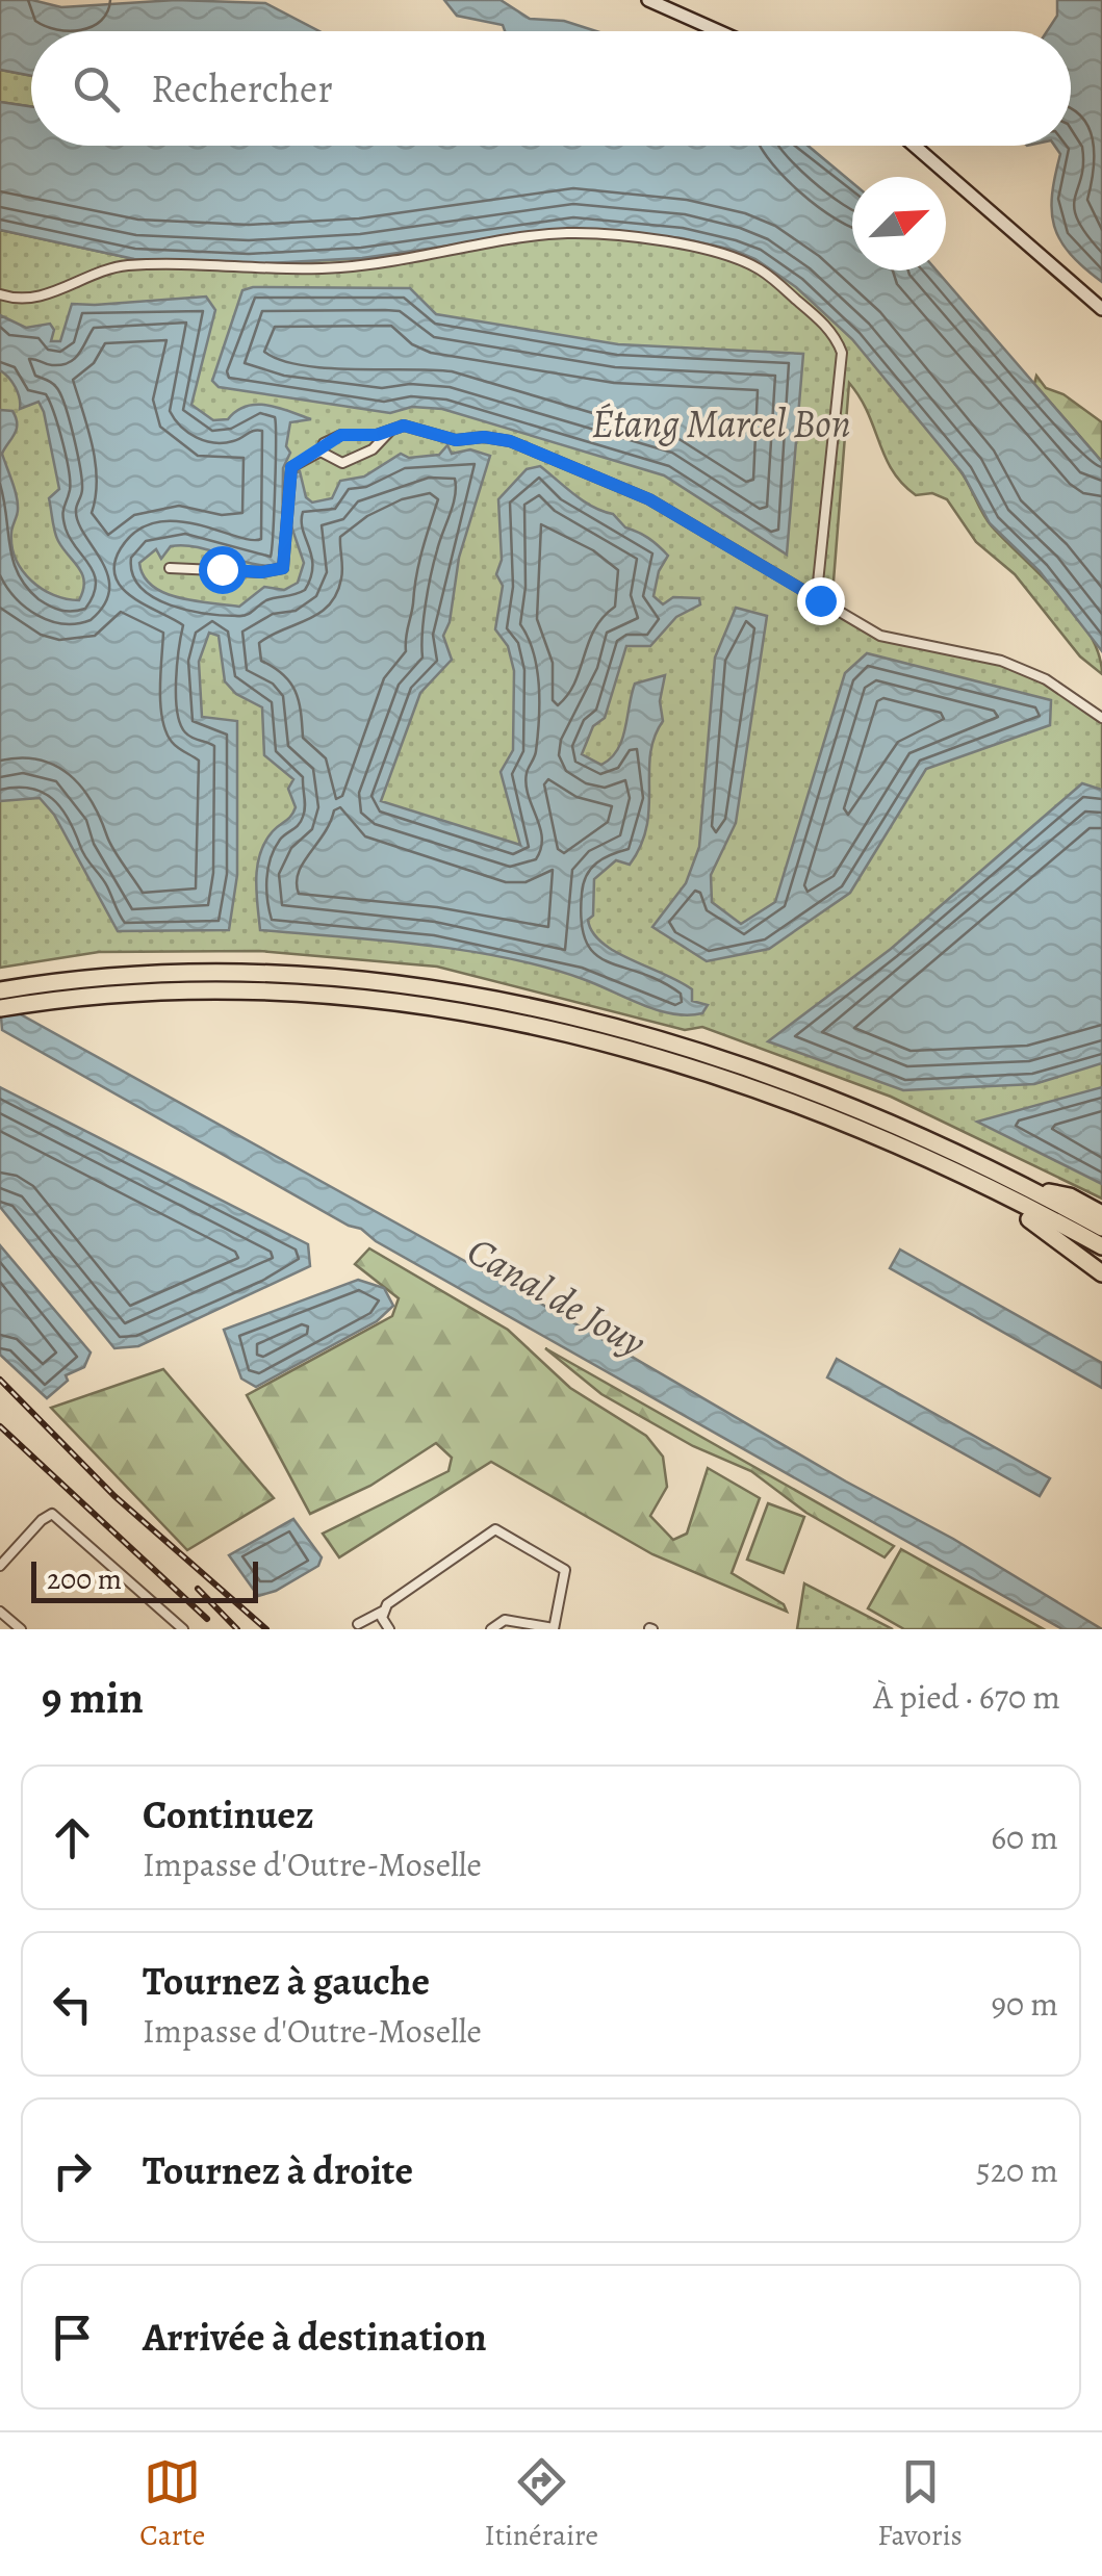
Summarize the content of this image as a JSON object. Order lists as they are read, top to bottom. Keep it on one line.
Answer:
{"water":["Étang Marcel Bon","Canal de Jouy"],"scale_bar":"200 m","north":"top right","page":{"search":"Rechercher","scale":"200 m","heading":["9 min","À pied · 670 m"],"list":[["Continuez","Impasse d'Outre-Moselle","60 m"],["Tournez à gauche","Impasse d'Outre-Moselle","90 m"],["Tournez à droite","520 m"],"Arrivée à destination"],"nav":["Carte","Itinéraire","Favoris"]}}
